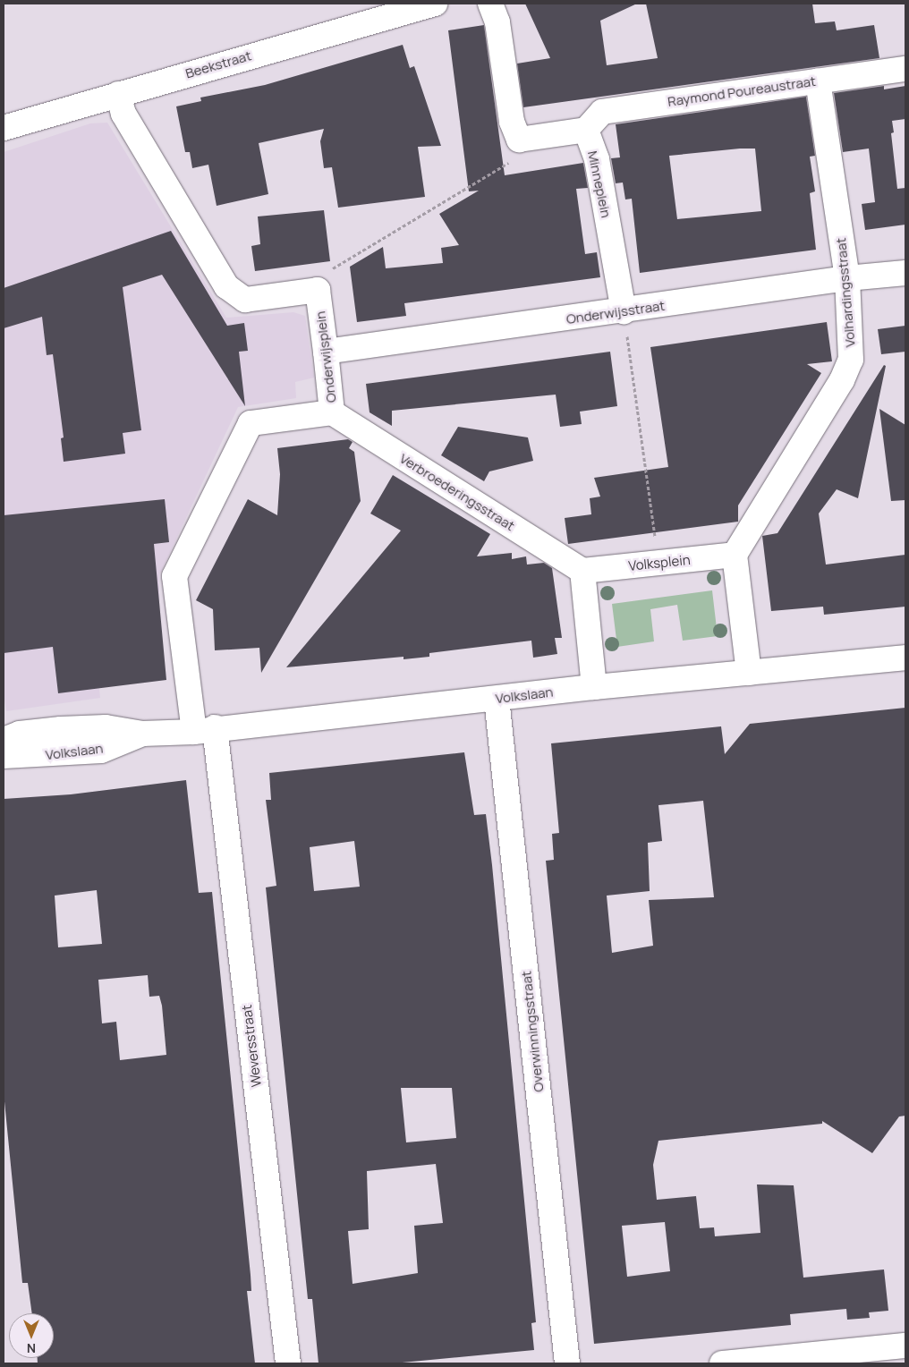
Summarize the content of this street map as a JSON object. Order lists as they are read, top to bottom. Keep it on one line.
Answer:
{"streets":{"street":["Beekstraat","Raymond Poureaustraat","Minneplein","Volhardingsstraat","Onderwijsstraat","Onderwijsplein","Verbroederingsstraat","Volksplein","Volkslaan","Overwinningsstraat","Weversstraat"]},"crossings":[["Raymond Poureaustraat","Minneplein"],["Raymond Poureaustraat","Volhardingsstraat"],["Minneplein","Onderwijsstraat"],["Volhardingsstraat","Onderwijsstraat"],["Volhardingsstraat","Volksplein"],["Onderwijsstraat","Onderwijsplein"],["Onderwijsplein","Verbroederingsstraat"],["Onderwijsplein","Volkslaan"],["Onderwijsplein","Weversstraat"],["Verbroederingsstraat","Volksplein"],["Volkslaan","Overwinningsstraat"],["Volkslaan","Weversstraat"]],"north":"bottom"}
